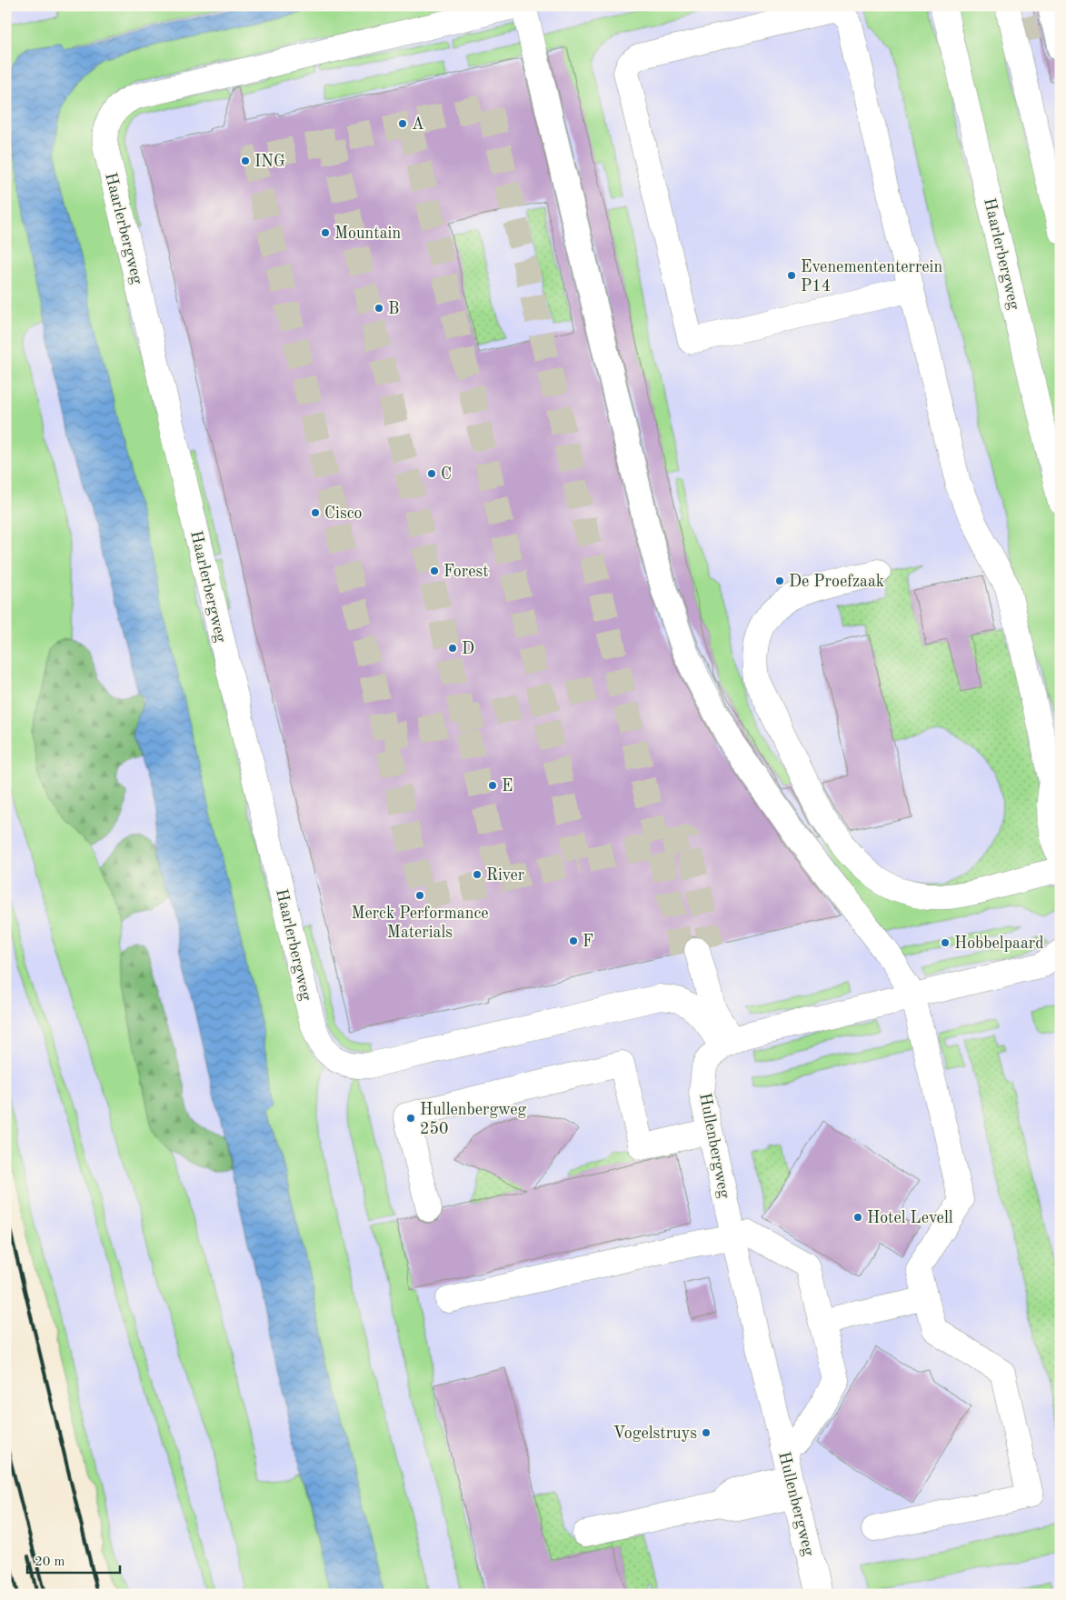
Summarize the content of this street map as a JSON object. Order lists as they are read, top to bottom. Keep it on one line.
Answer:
{"streets":{"street":["Haarlerbergweg","Hullenbergweg"]},"crossings":[["Haarlerbergweg","Hullenbergweg"]],"places":["A","ING","Mountain","Evenemententerrein P14","B","C","Cisco","Forest","De Proefzaak","D","E","River","Merck Performance Materials","F","Hobbelpaard","Hullenbergweg 250","Hotel Levell","Vogelstruys"],"scale_bar":"20 m"}
